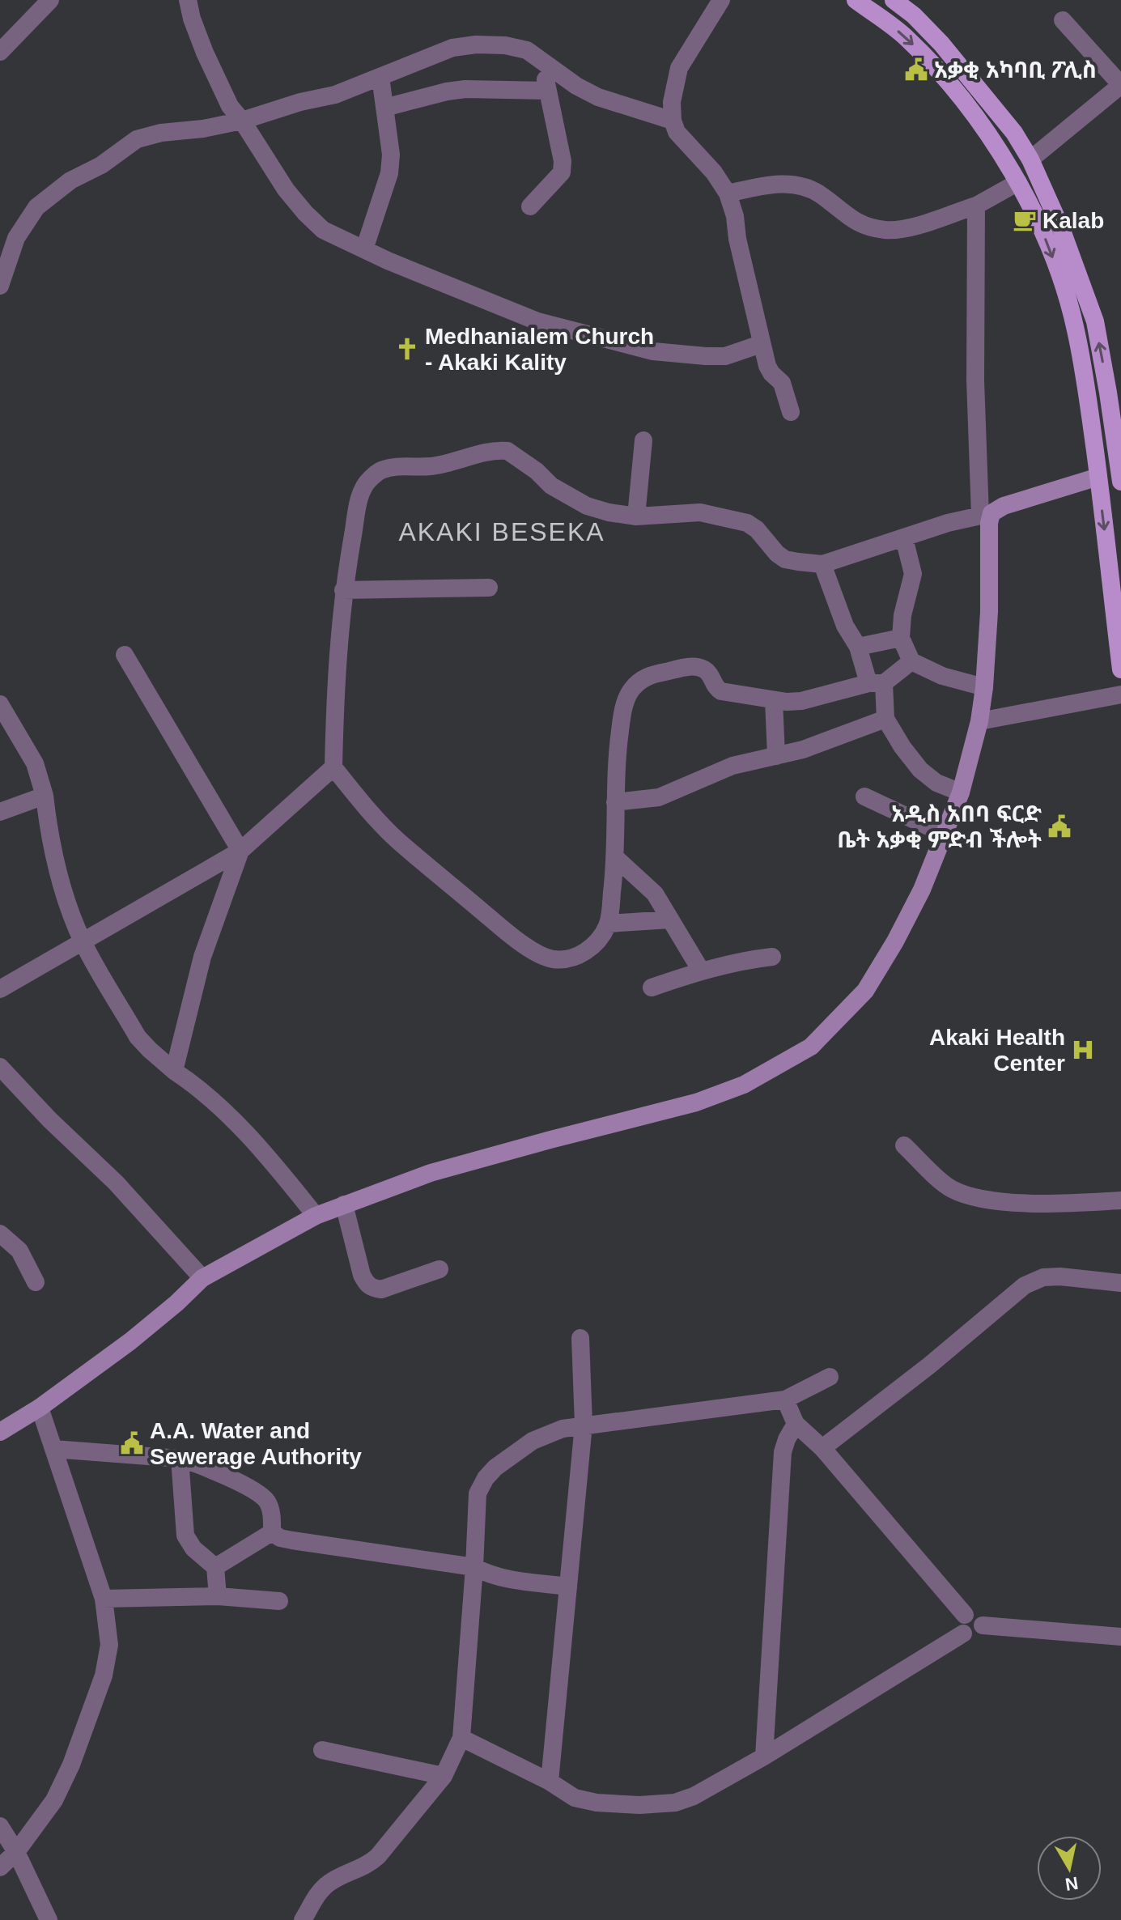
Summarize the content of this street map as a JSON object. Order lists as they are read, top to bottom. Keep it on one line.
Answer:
{"districts":["AKAKI BESEKA"],"places":{"public building":["አቃቂ አካባቢ ፖሊስ","አዲስ አበባ ፍርድ ቤት አቃቂ ምድብ ችሎት","A.A. Water and Sewerage Authority"],"cafe":["Kalab"],"church":["Medhanialem Church - Akaki Kality"],"hospital":["Akaki Health Center"]},"north":"bottom"}
